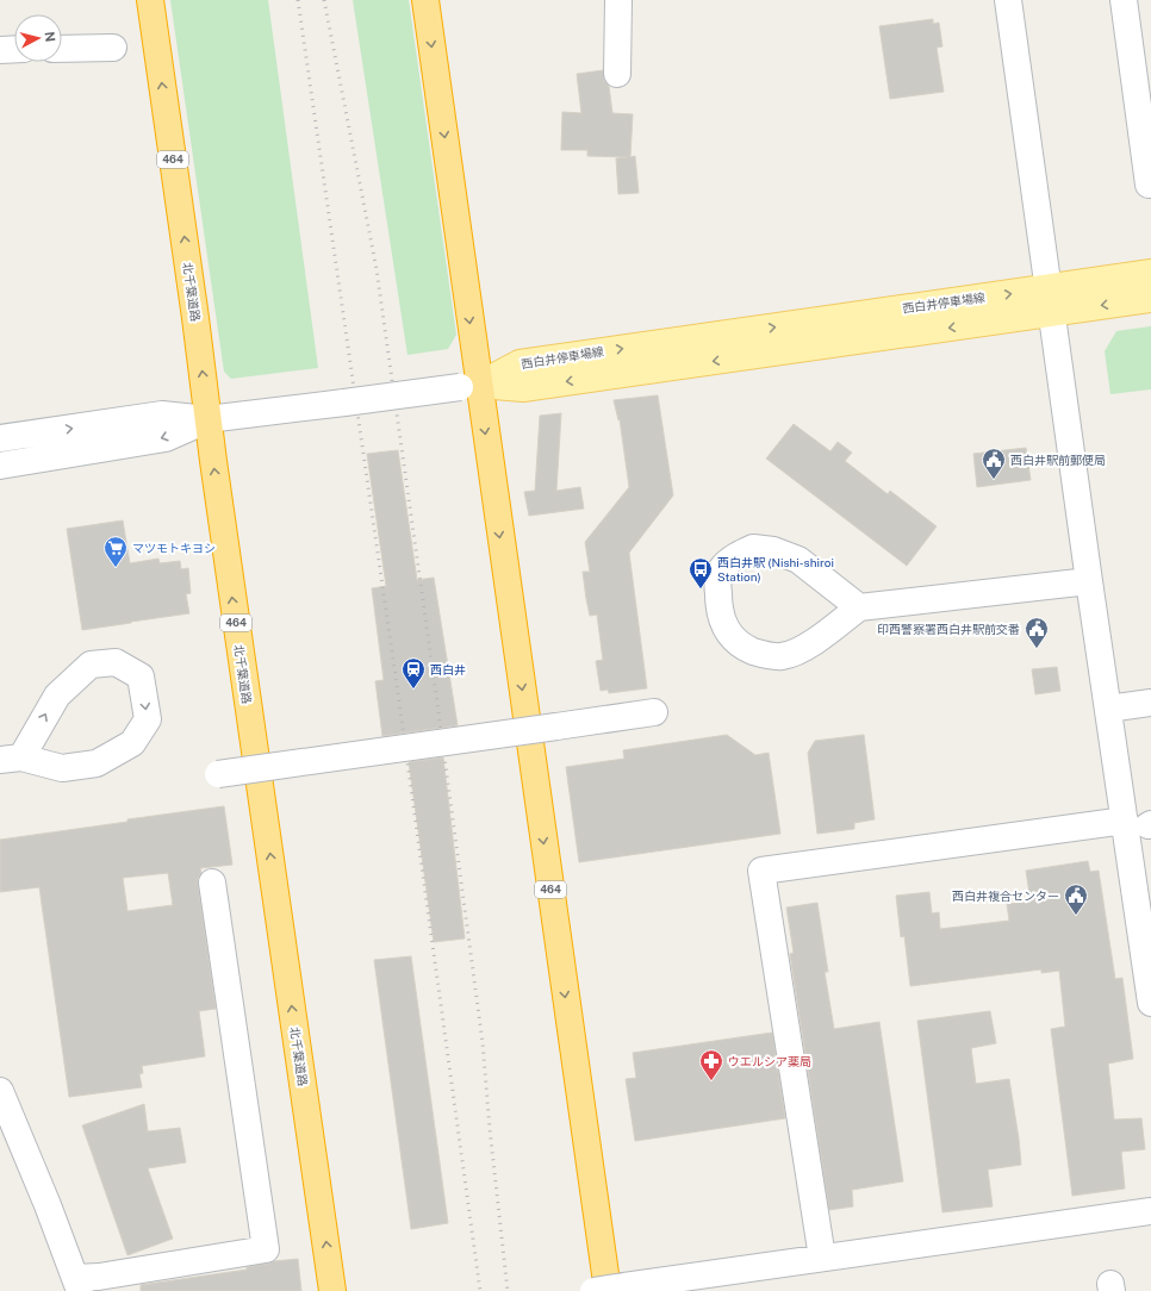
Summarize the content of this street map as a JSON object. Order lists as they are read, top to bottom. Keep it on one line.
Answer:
{"streets":{"highway":["464","北千葉道路"],"main road":["西白井停車場線"]},"crossings":[["464","西白井停車場線"]],"one_way":["北千葉道路"],"places":{"public building":["西白井駅前郵便局","印西警察署西白井駅前交番","西白井複合センター"],"supermarket":["マツモトキヨシ"],"bus stop":["西白井駅 (Nishi-shiroi Station)"],"station":["西白井"],"pharmacy":["ウエルシア薬局"]},"north":"right"}
